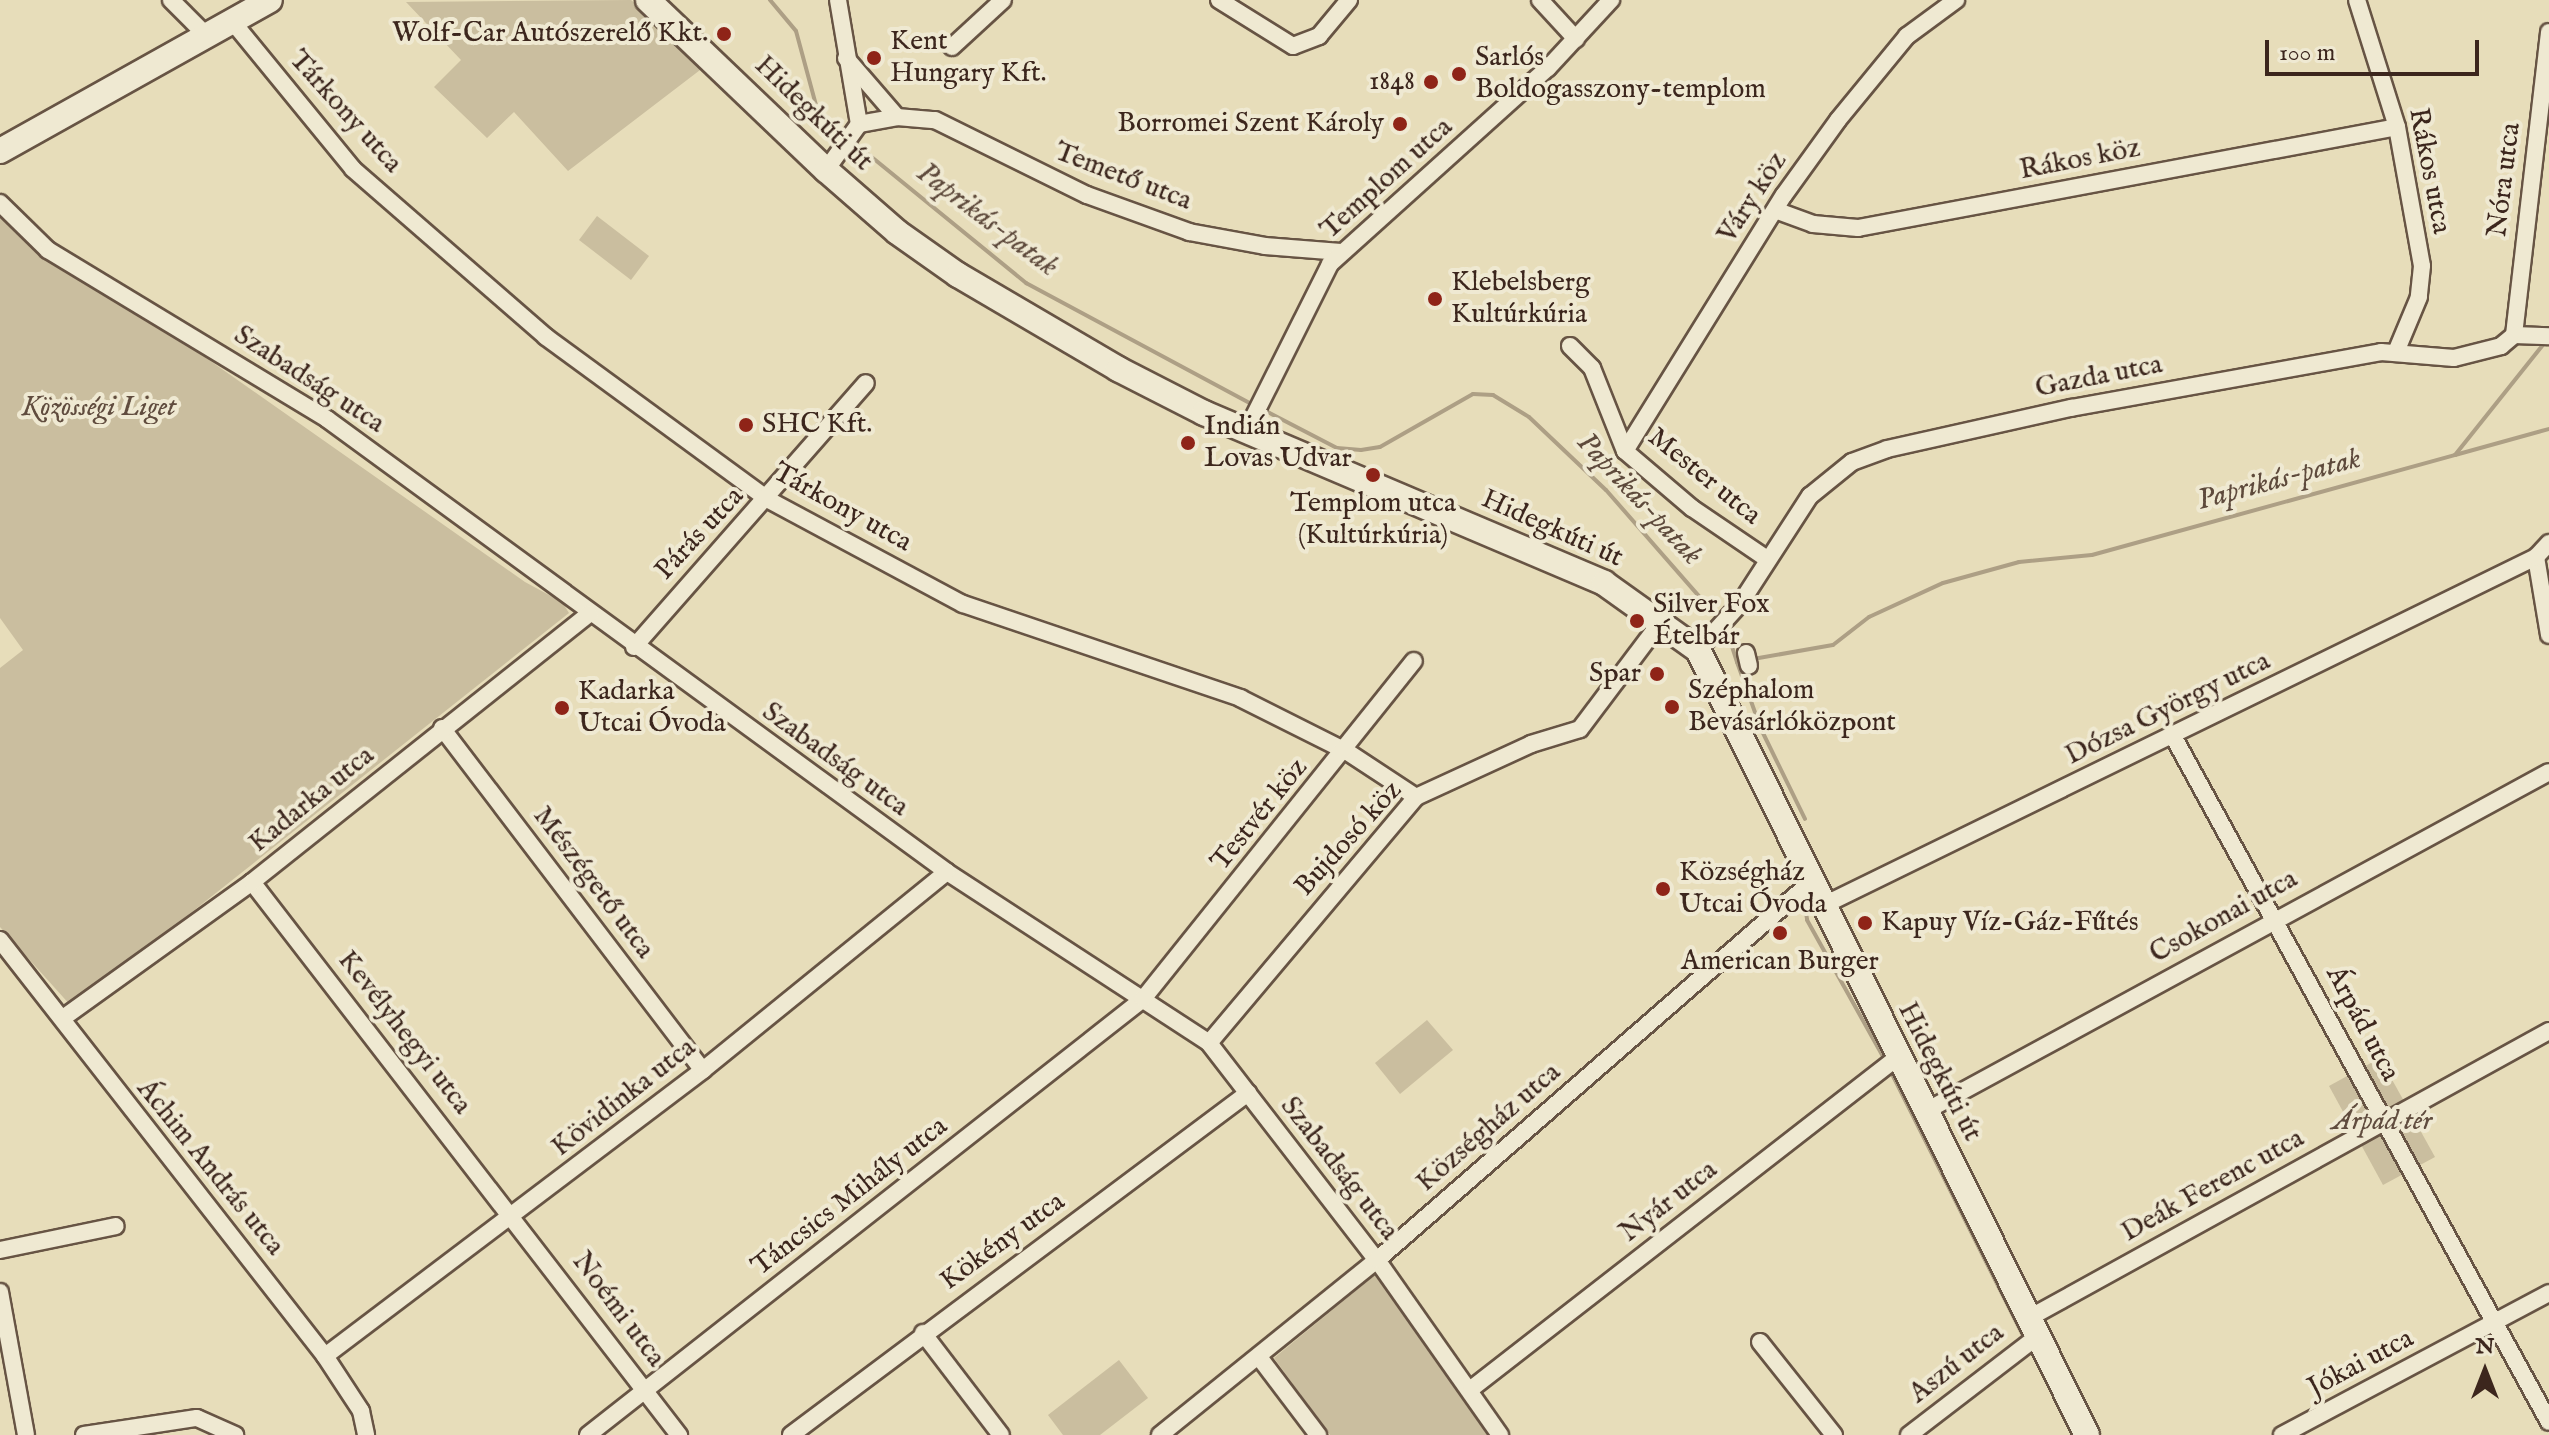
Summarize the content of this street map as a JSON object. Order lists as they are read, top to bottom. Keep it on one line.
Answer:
{"streets":{"main road":["Hidegkúti út"],"street":["Tárkony utca","Rákos köz","Rákos utca","Temető utca","Templom utca","Nóra utca","Váry köz","Gazda utca","Szabadság utca","Mester utca","Párás utca","Dózsa György utca","Kadarka utca","Testvér köz","Bujdosó köz","Mészégető utca","Csokonai utca","Árpád utca","Kevélyhegyi utca","Kövidinka utca","Községház utca","Áchim András utca","Deák Ferenc utca","Táncsics Mihály utca","Nyár utca","Kökény utca","Noémi utca","Aszú utca","Jókai utca"]},"crossings":[["Tárkony utca","Párás utca"],["Tárkony utca","Testvér köz"],["Tárkony utca","Bujdosó köz"],["Hidegkúti út","Templom utca"],["Hidegkúti út","Gazda utca"],["Hidegkúti út","Dózsa György utca"],["Hidegkúti út","Bujdosó köz"],["Hidegkúti út","Csokonai utca"],["Hidegkúti út","Községház utca"],["Hidegkúti út","Deák Ferenc utca"],["Hidegkúti út","Nyár utca"],["Hidegkúti út","Aszú utca"],["Rákos köz","Rákos utca"],["Rákos köz","Váry köz"],["Rákos utca","Gazda utca"],["Temető utca","Templom utca"],["Nóra utca","Gazda utca"],["Váry köz","Mester utca"],["Gazda utca","Mester utca"],["Szabadság utca","Párás utca"],["Szabadság utca","Kadarka utca"],["Szabadság utca","Testvér köz"],["Szabadság utca","Bujdosó köz"],["Szabadság utca","Kövidinka utca"],["Szabadság utca","Községház utca"],["Szabadság utca","Táncsics Mihály utca"],["Szabadság utca","Nyár utca"],["Szabadság utca","Kökény utca"],["Dózsa György utca","Árpád utca"],["Kadarka utca","Mészégető utca"],["Kadarka utca","Kevélyhegyi utca"],["Kadarka utca","Áchim András utca"],["Testvér köz","Táncsics Mihály utca"],["Mészégető utca","Kövidinka utca"],["Csokonai utca","Árpád utca"],["Árpád utca","Deák Ferenc utca"],["Árpád utca","Jókai utca"],["Kevélyhegyi utca","Kövidinka utca"],["Kevélyhegyi utca","Noémi utca"],["Kövidinka utca","Áchim András utca"],["Kövidinka utca","Noémi utca"],["Deák Ferenc utca","Aszú utca"],["Táncsics Mihály utca","Noémi utca"]],"water":["Paprikás-patak"],"parks":["Közösségi Liget","Árpád tér"],"places":["Wolf-Car Autószerelő Kkt.","Kent Hungary Kft.","Sarlós Boldogasszony-templom","1848","Borromei Szent Károly","Klebelsberg Kultúrkúria","SHC Kft.","Indián Lovas Udvar","Templom utca (Kultúrkúria)","Silver Fox Ételbár","Spar","Széphalom Bevásárlóközpont","Kadarka Utcai Óvoda","Községház Utcai Óvoda","Kapuy Víz-Gáz-Fűtés","American Burger"],"scale_bar":"100 m","north":"top"}
